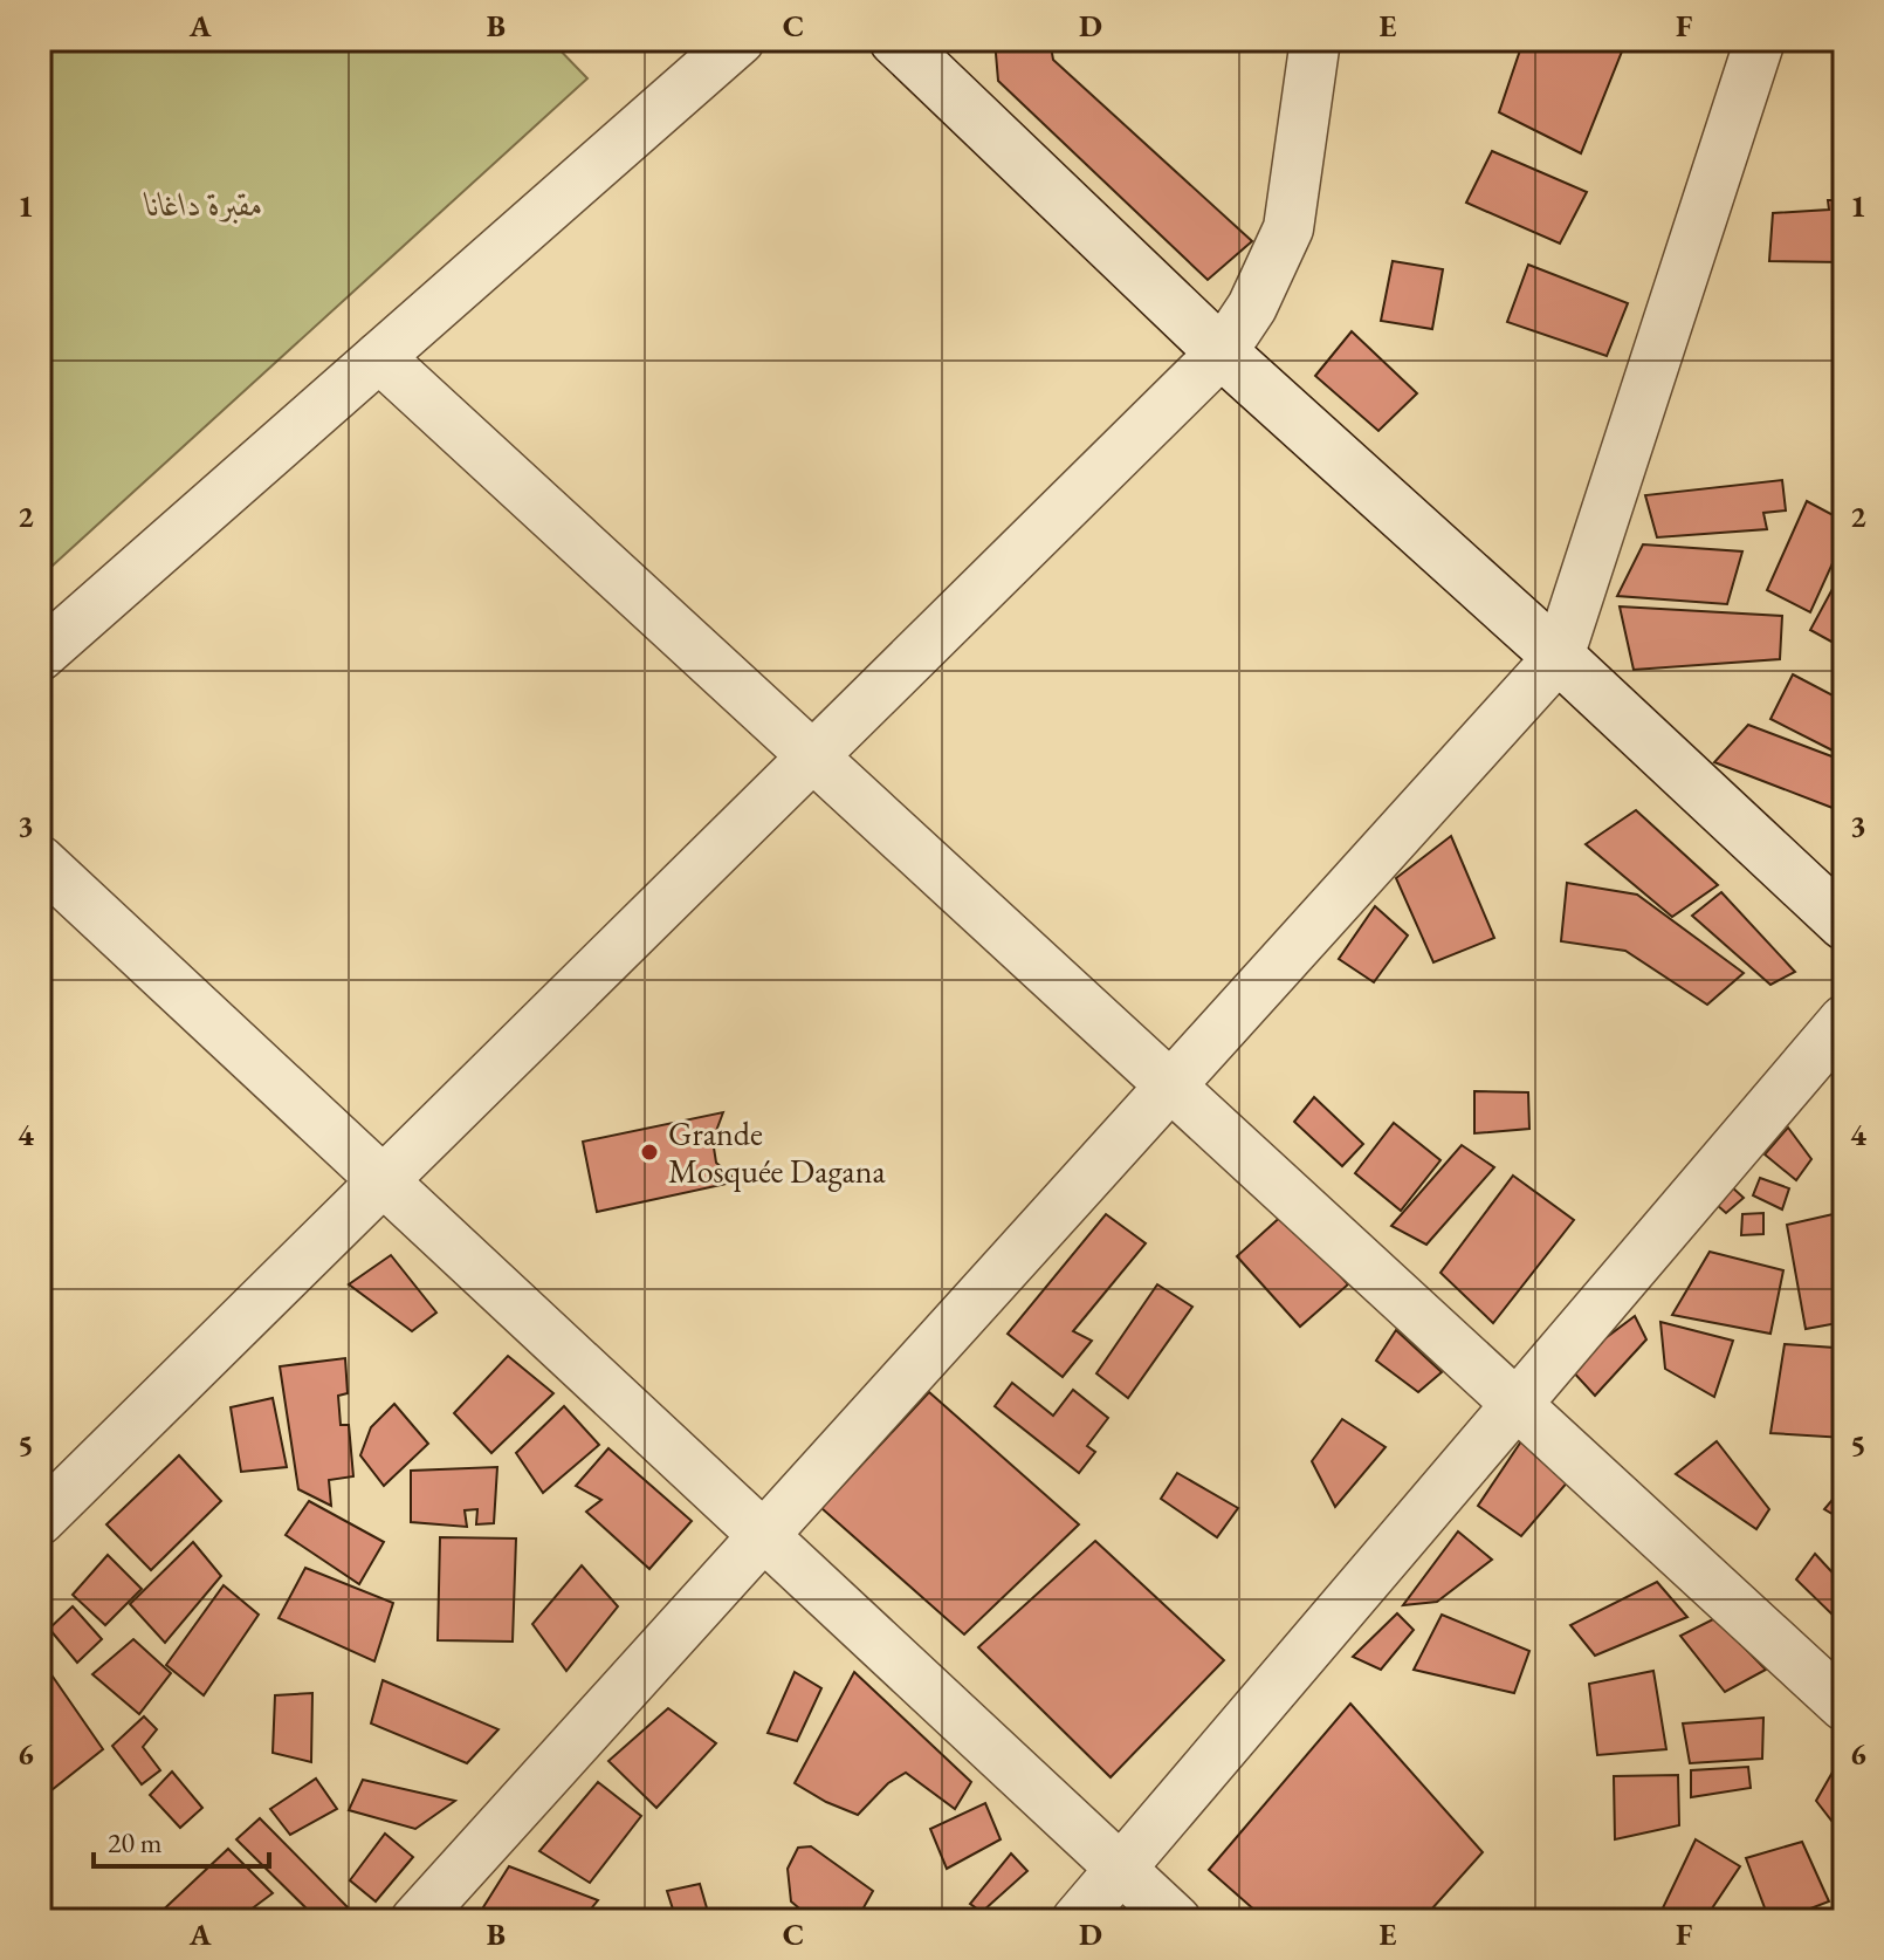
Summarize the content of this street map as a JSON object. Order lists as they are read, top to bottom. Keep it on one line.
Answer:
{"parks":["مقبرة داغانا"],"places":["Grande Mosquée Dagana"],"scale_bar":"20 m","grid":{"columns":["A","B","C","D","E","F"],"rows":["1","2","3","4","5","6"]}}
